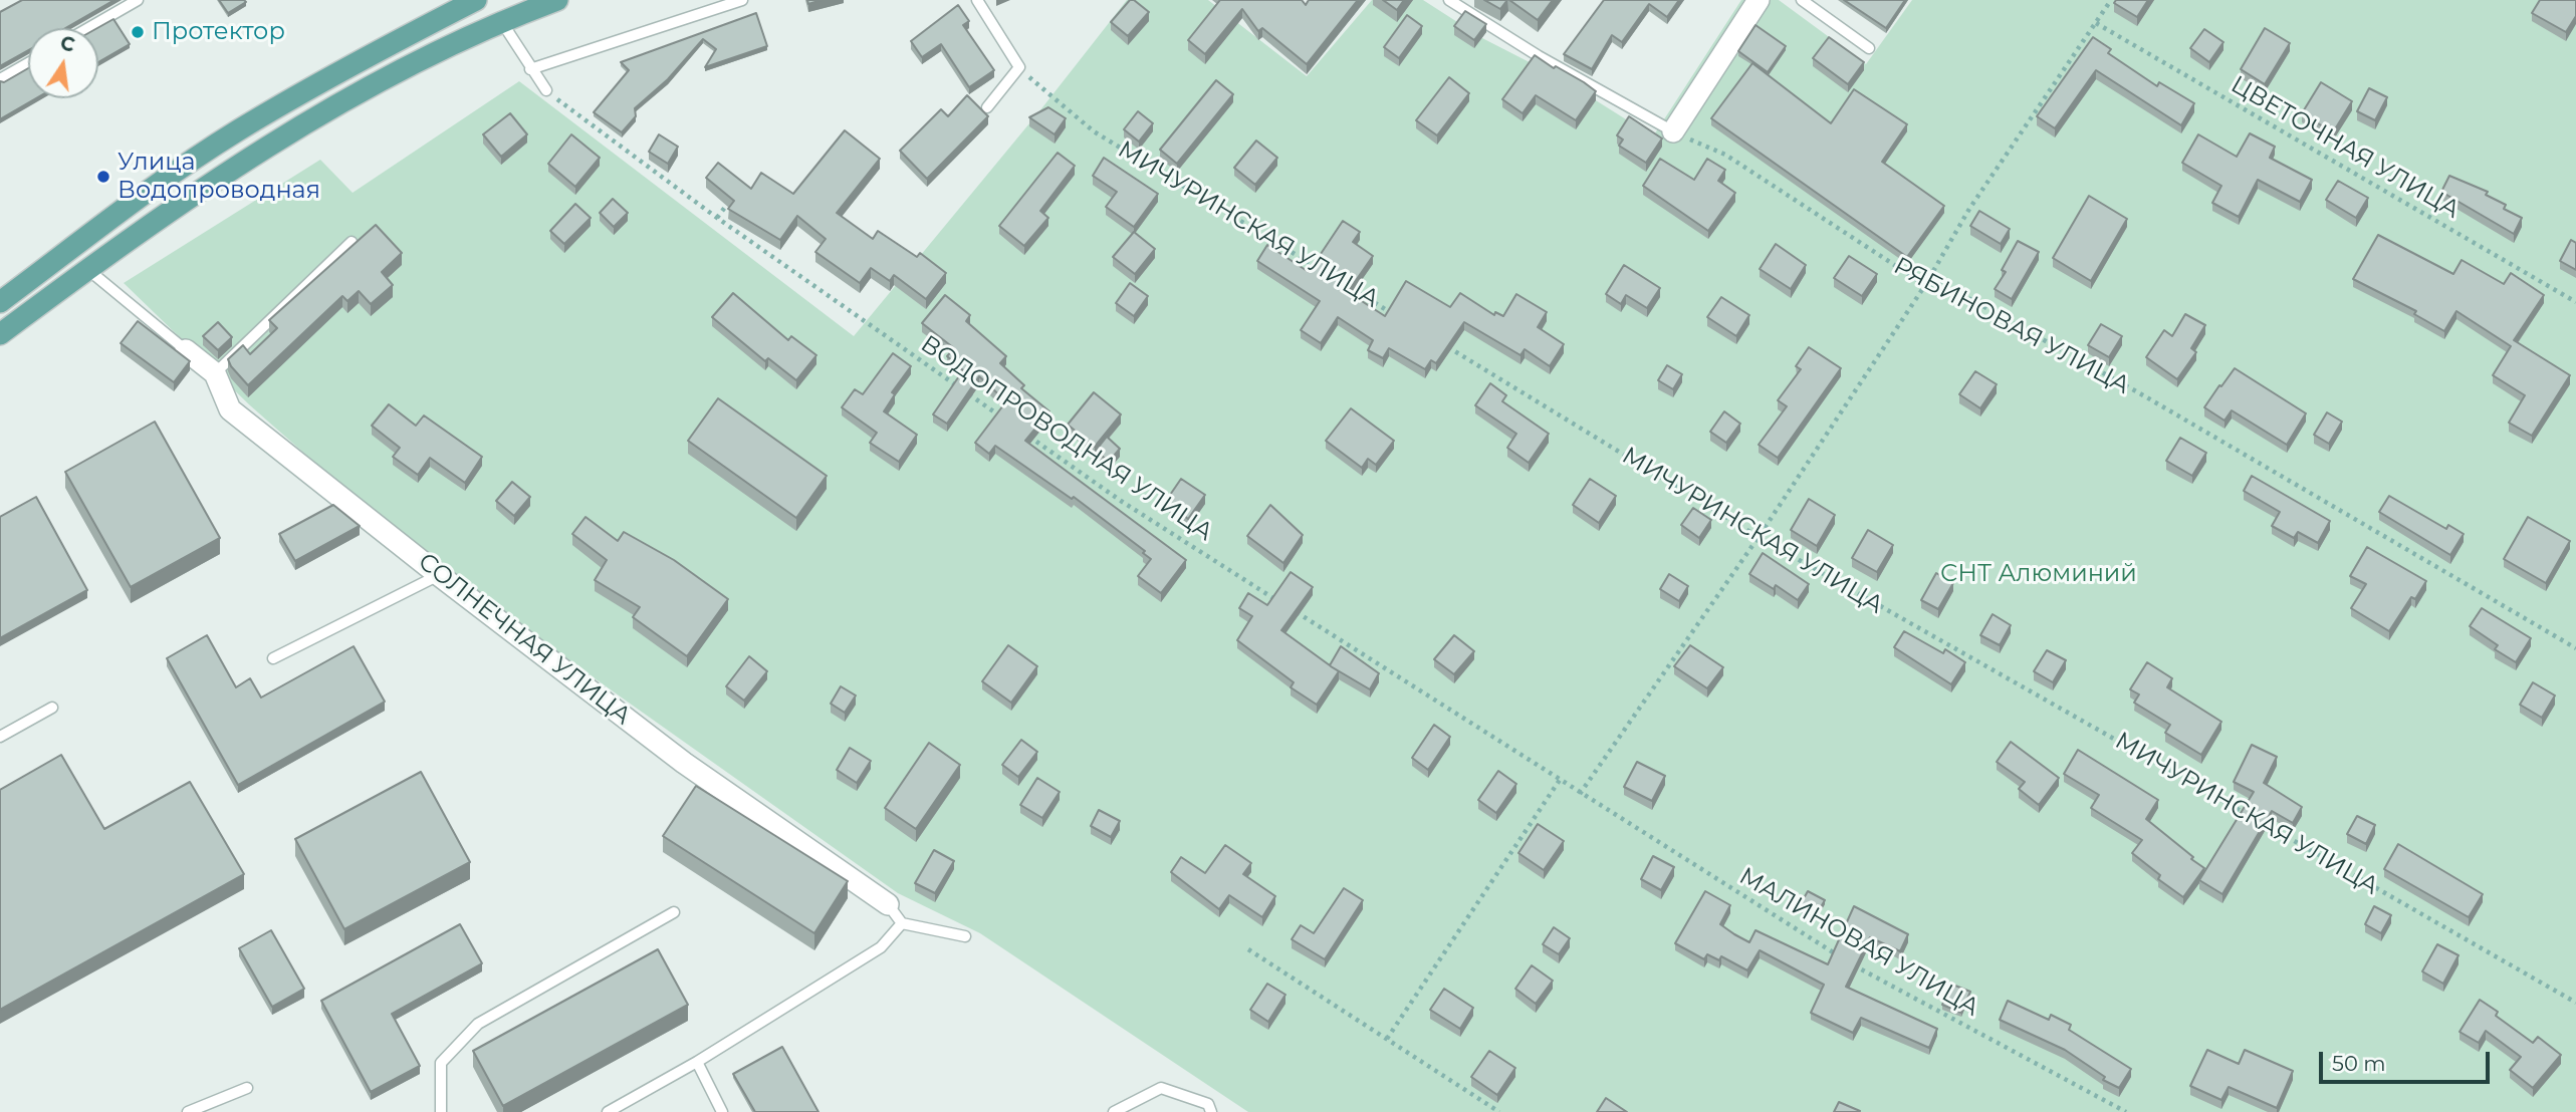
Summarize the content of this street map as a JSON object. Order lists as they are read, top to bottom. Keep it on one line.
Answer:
{"streets":{"street":["СОЛНЕЧНАЯ УЛИЦА"],"path":["ЦВЕТОЧНАЯ УЛИЦА","МИЧУРИНСКАЯ УЛИЦА","РЯБИНОВАЯ УЛИЦА","ВОДОПРОВОДНАЯ УЛИЦА","МАЛИНОВАЯ УЛИЦА"]},"parks":["СНТ Алюминий"],"places":["Протектор","Улица Водопроводная"],"scale_bar":"50 m","north":"top"}
